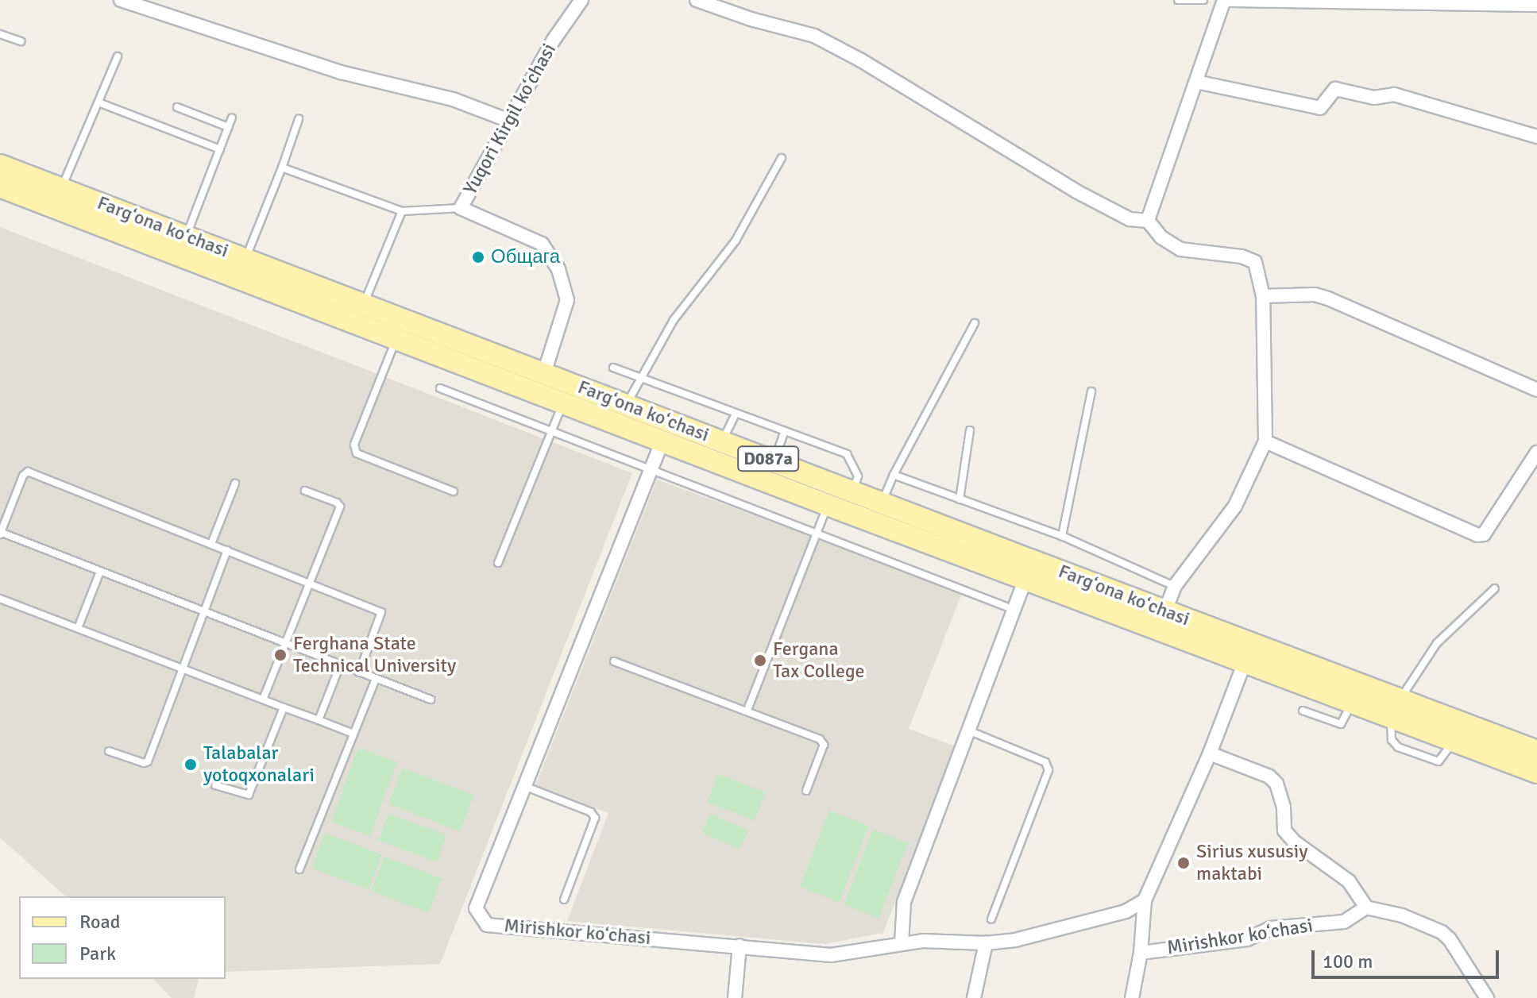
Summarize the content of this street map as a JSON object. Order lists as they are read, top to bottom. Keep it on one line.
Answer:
{"streets":{"main road":["Fargʻona koʻchasi","D087a"],"street":["Yuqori Kirgil koʻchasi","Mirishkor koʻchasi"]},"crossings":[["Yuqori Kirgil koʻchasi","Fargʻona koʻchasi"],["Fargʻona koʻchasi","Mirishkor koʻchasi"]],"places":["Общага","Ferghana State Technical University","Fergana Tax College","Talabalar yotoqxonalari","Sirius xususiy maktabi"],"legend":["Road","Park"],"scale_bar":"100 m"}
